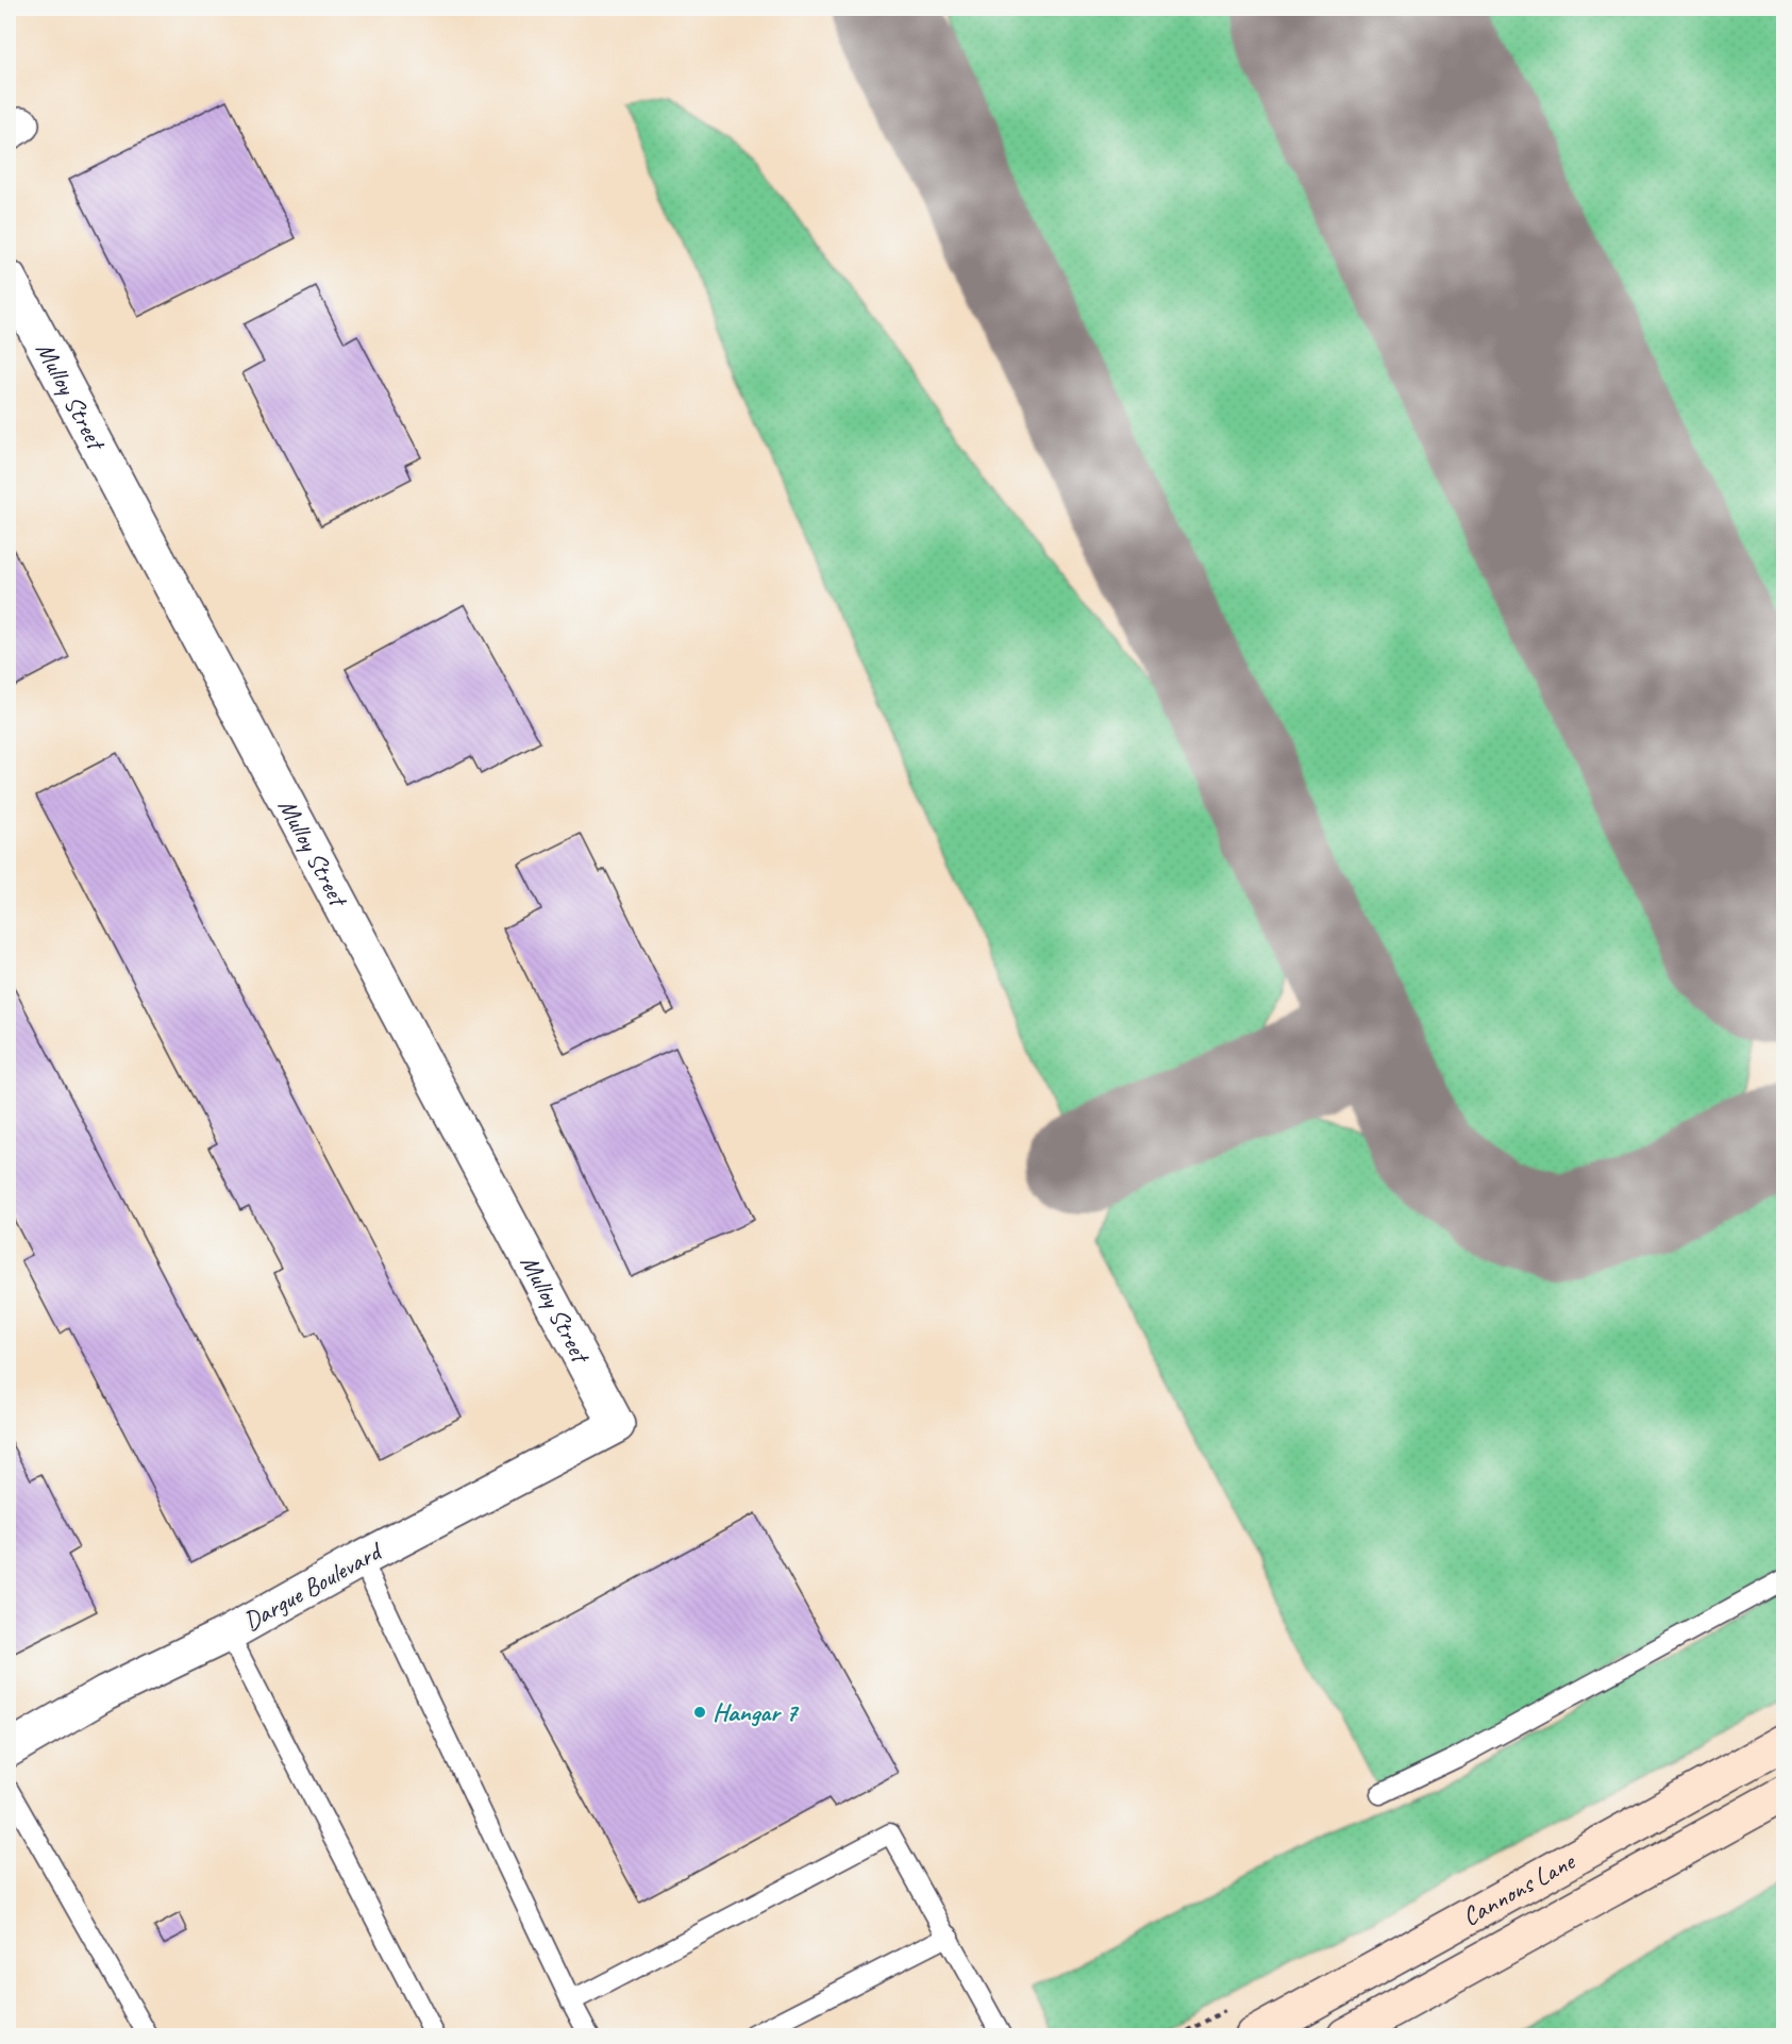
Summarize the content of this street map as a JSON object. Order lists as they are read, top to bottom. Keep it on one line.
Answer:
{"streets":{"main road":["Cannons Lane"],"street":["Mulloy Street","Dargue Boulevard"]},"crossings":[["Mulloy Street","Dargue Boulevard"]],"places":["Hangar 7"]}
